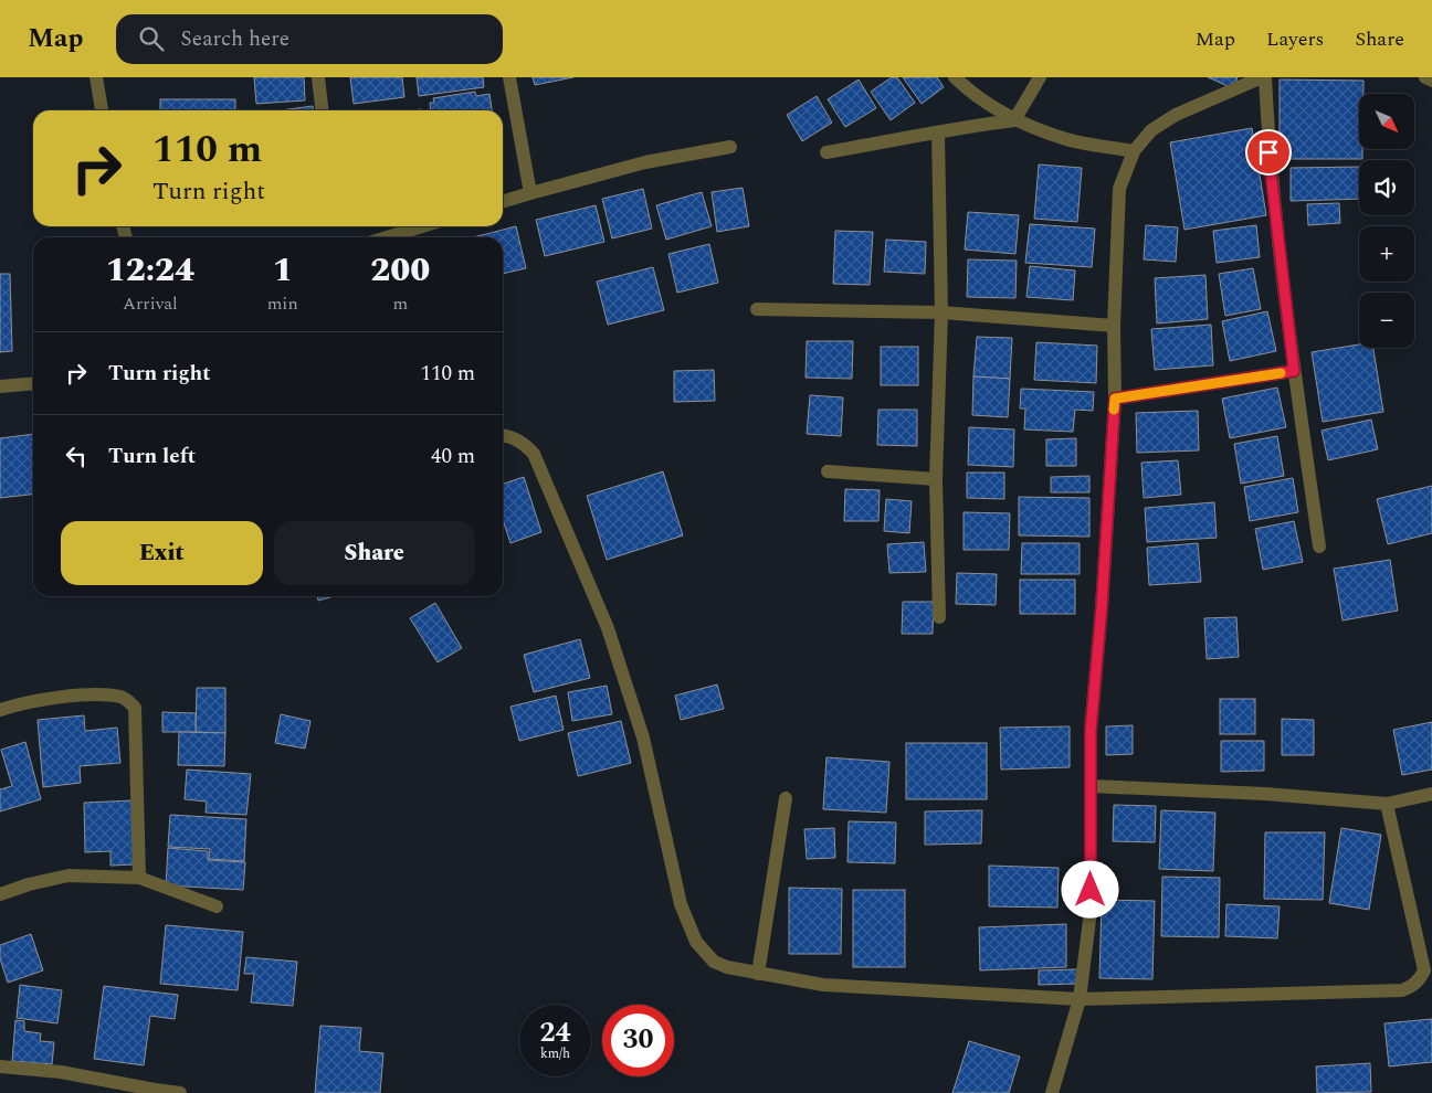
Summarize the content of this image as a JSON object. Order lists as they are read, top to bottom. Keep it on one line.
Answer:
{"north":"bottom right","page":{"header":"Map","search":"Search here","nav":["Map","Layers","Share"],"map_buttons":["+","−"],"turn":["110 m","Turn right"],"eta":["12:24","Arrival","1","min","200","m"],"list":[{"name":"Turn right","value":"110 m"},{"name":"Turn left","value":"40 m"}],"buttons":["Exit","Share"],"speed":"24 km/h","limit":"30"}}
